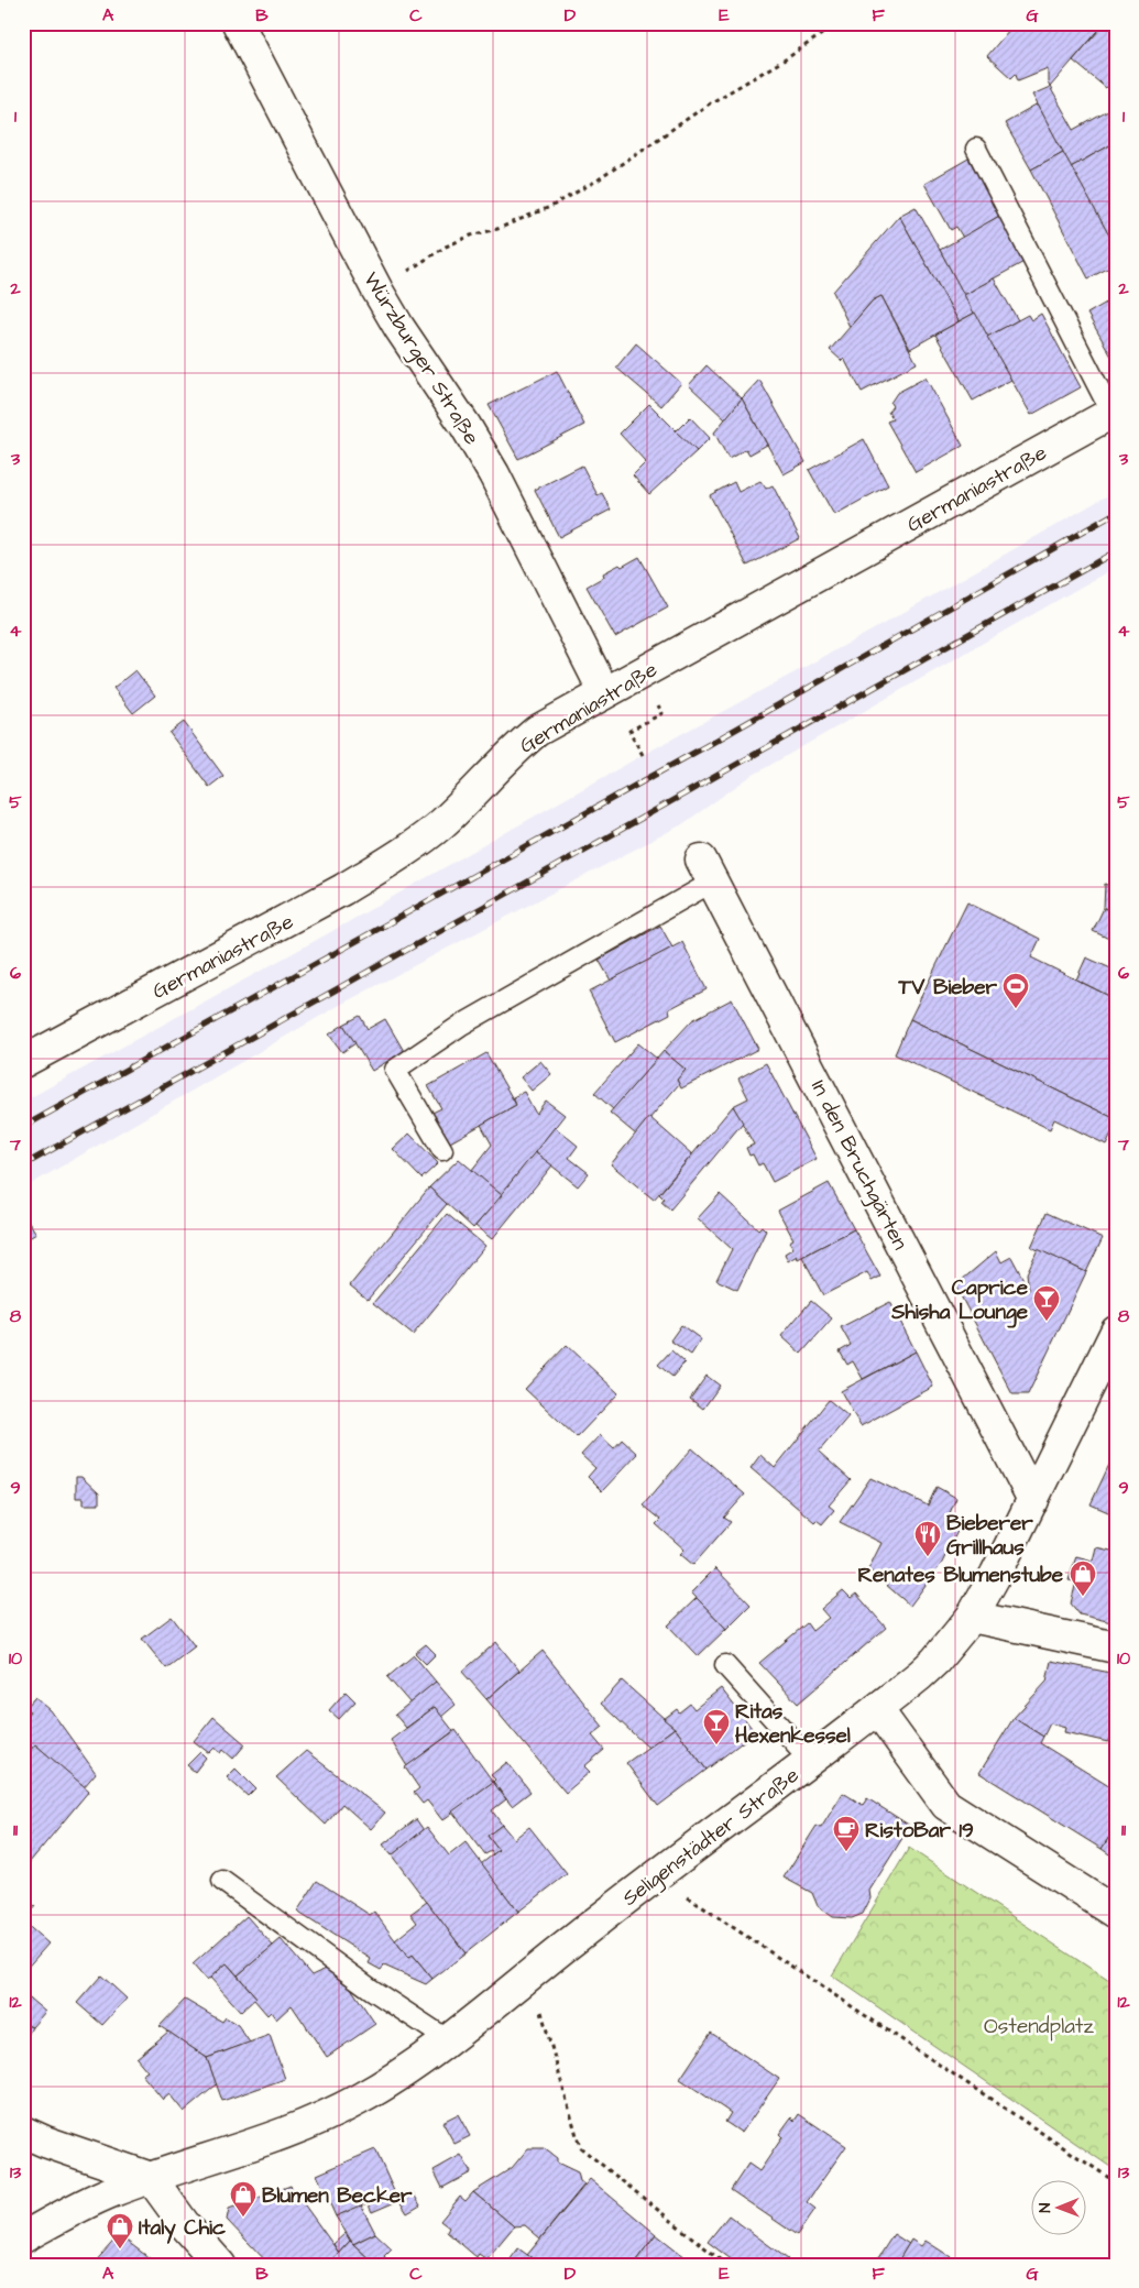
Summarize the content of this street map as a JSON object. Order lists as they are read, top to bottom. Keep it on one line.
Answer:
{"streets":{"street":["Würzburger Straße","Germaniastraße","In den Bruchgärten","Seligenstädter Straße"]},"crossings":[["Würzburger Straße","Germaniastraße"],["In den Bruchgärten","Seligenstädter Straße"]],"parks":["Ostendplatz"],"places":{"sports":["TV Bieber"],"bar":["Caprice Shisha Lounge","Ritas Hexenkessel"],"restaurant":["Bieberer Grillhaus"],"shop":["Renates Blumenstube","Blumen Becker","Italy Chic"],"cafe":["RistoBar 19"]},"north":"left","grid":{"columns":["A","B","C","D","E","F","G"],"rows":["1","2","3","4","5","6","7","8","9","10","11","12","13"]}}
